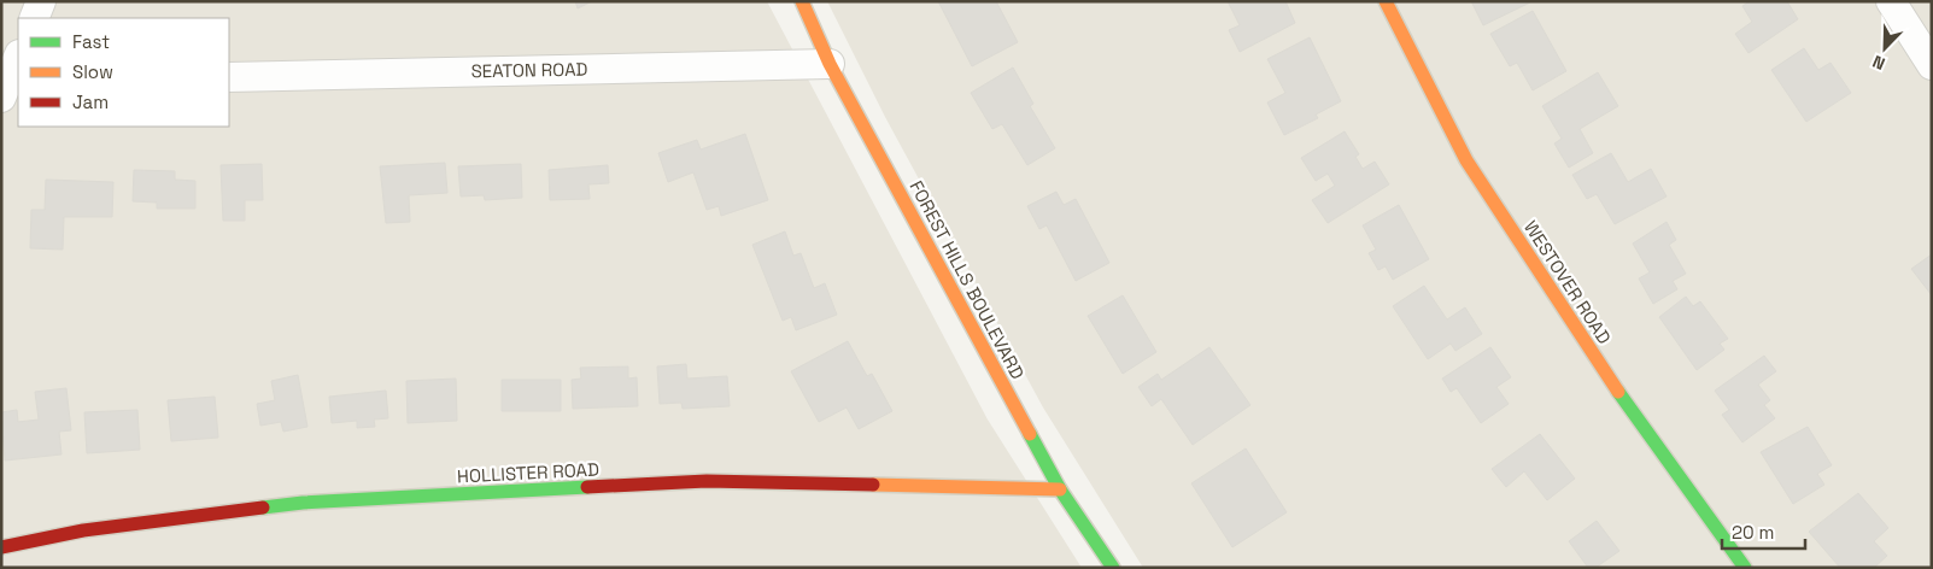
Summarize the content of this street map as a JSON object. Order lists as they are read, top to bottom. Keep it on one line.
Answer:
{"streets":{"street":["SEATON ROAD","FOREST HILLS BOULEVARD","WESTOVER ROAD","HOLLISTER ROAD"]},"crossings":[["SEATON ROAD","FOREST HILLS BOULEVARD"],["FOREST HILLS BOULEVARD","HOLLISTER ROAD"]],"legend":["Fast","Slow","Jam"],"scale_bar":"20 m","north":"bottom left"}
